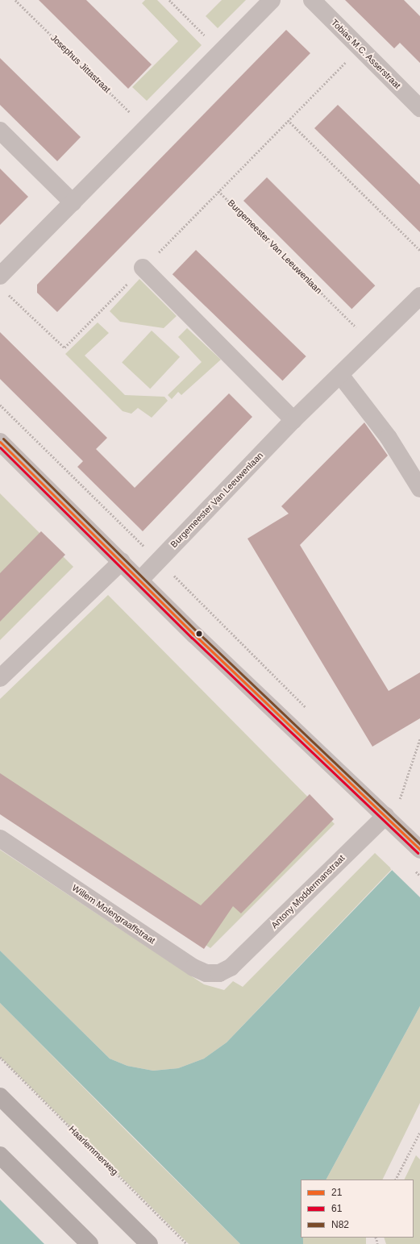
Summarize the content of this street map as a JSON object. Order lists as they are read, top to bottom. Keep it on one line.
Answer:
{"streets":{"street":["Tobias M.C. Asserstraat","Burgemeester Van Leeuwenlaan","Antony Moddermanstraat","Willem Molengraaffstraat"],"path":["Josephus Jittastraat","Haarlemmerweg"]},"crossings":[["Antony Moddermanstraat","Willem Molengraaffstraat"]],"lines":["transit line N82","transit line 21","transit line 61"],"legend":["21","61","N82"]}
